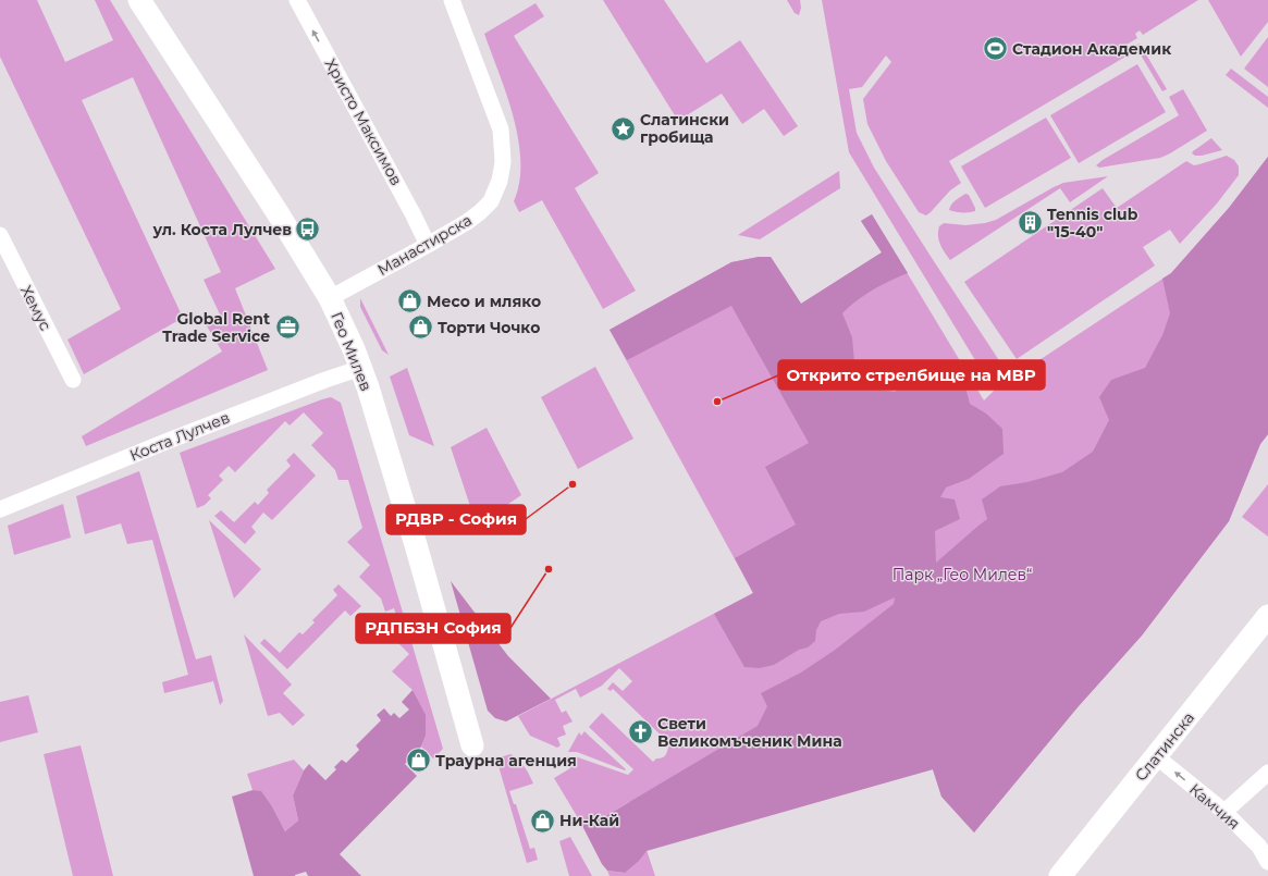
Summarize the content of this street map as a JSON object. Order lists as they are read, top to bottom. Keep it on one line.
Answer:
{"streets":{"street":["Христо Максимов","Манастирска","Хемус","Гео Милев","Коста Лулчев","Слатинска","Камчия"]},"crossings":[["Христо Максимов","Манастирска"],["Манастирска","Гео Милев"],["Гео Милев","Коста Лулчев"],["Слатинска","Камчия"]],"one_way":["Христо Максимов","Камчия"],"parks":["Парк „Гео Милев“"],"places":{"sports":["Стадион Академик"],"place":["Слатински гробища"],"building":["Tennis club \"15-40\""],"bus stop":["ул. Коста Лулчев"],"shop":["Месо и мляко","Торти Чочко","Траурна агенция","Ни-Кай"],"office":["Global Rent Trade Service"],"other":["Открито стрелбище на МВР","РДВР - София","РДПБЗН София"],"church":["Свети Великомъченик Мина"]}}
